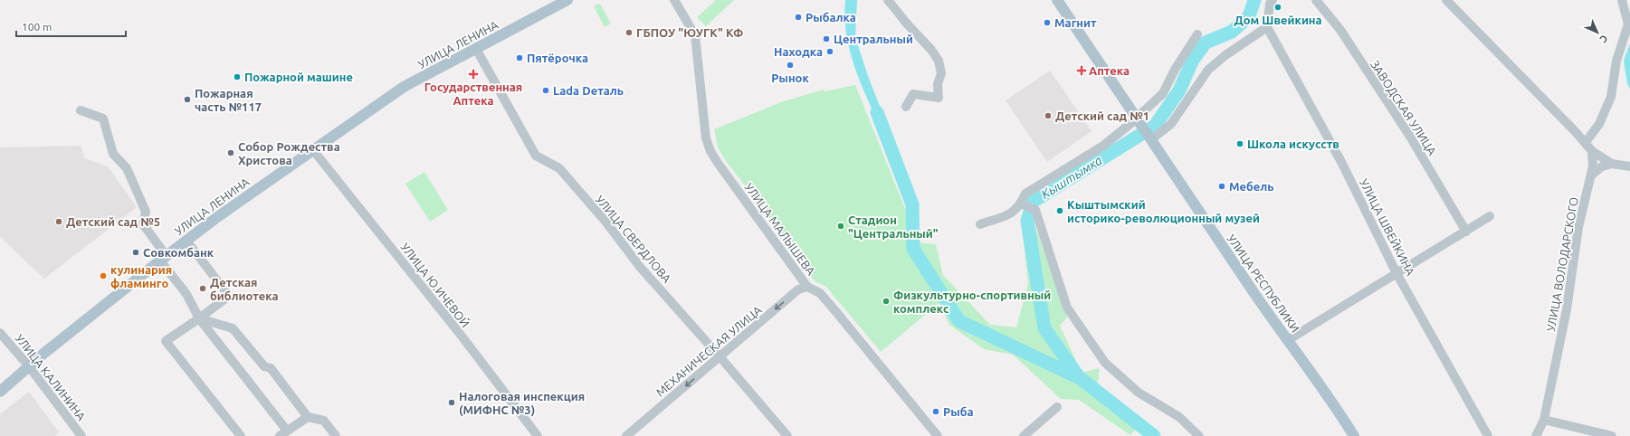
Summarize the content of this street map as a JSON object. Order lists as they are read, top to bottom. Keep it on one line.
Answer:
{"streets":{"main road":["УЛИЦА ЛЕНИНА","УЛИЦА РЕСПУБЛИКИ"],"street":["ЗАВОДСКАЯ УЛИЦА","УЛИЦА ШВЕЙКИНА","УЛИЦА МАЛЫШЕВА","УЛИЦА СВЕРДЛОВА","УЛИЦА ВОЛОДАРСКОГО","УЛИЦА Ю.ИЧЕВОЙ","МЕХАНИЧЕСКАЯ УЛИЦА","УЛИЦА КАЛИНИНА"]},"crossings":[["УЛИЦА ЛЕНИНА","УЛИЦА СВЕРДЛОВА"],["УЛИЦА ЛЕНИНА","УЛИЦА Ю.ИЧЕВОЙ"],["УЛИЦА ЛЕНИНА","УЛИЦА КАЛИНИНА"],["УЛИЦА МАЛЫШЕВА","МЕХАНИЧЕСКАЯ УЛИЦА"],["УЛИЦА СВЕРДЛОВА","МЕХАНИЧЕСКАЯ УЛИЦА"]],"one_way":["МЕХАНИЧЕСКАЯ УЛИЦА"],"water":["Кыштымка"],"places":{"other":["Дом Швейкина","Рыбалка","Магнит","ГБПОУ \"ЮУГК\" КФ","Центральный","Находка","Пятёрочка","Рынок","Пожарной машине","Lada Dеталь","Пожарная часть №117","Детский сад №1","Школа искусств","Собор Рождества Христова","Мебель","Кыштымский историко-революционный музей","Детский сад №5","Стадион \"Центральный\"","Совкомбанк","кулинария фламинго","Детская библиотека","Физкультурно-спортивный комплекс","Налоговая инспекция (МИФНС №3)","Рыба"],"health":["Аптека","Государственная Аптека"]},"scale_bar":"100 m","north":"bottom right"}
